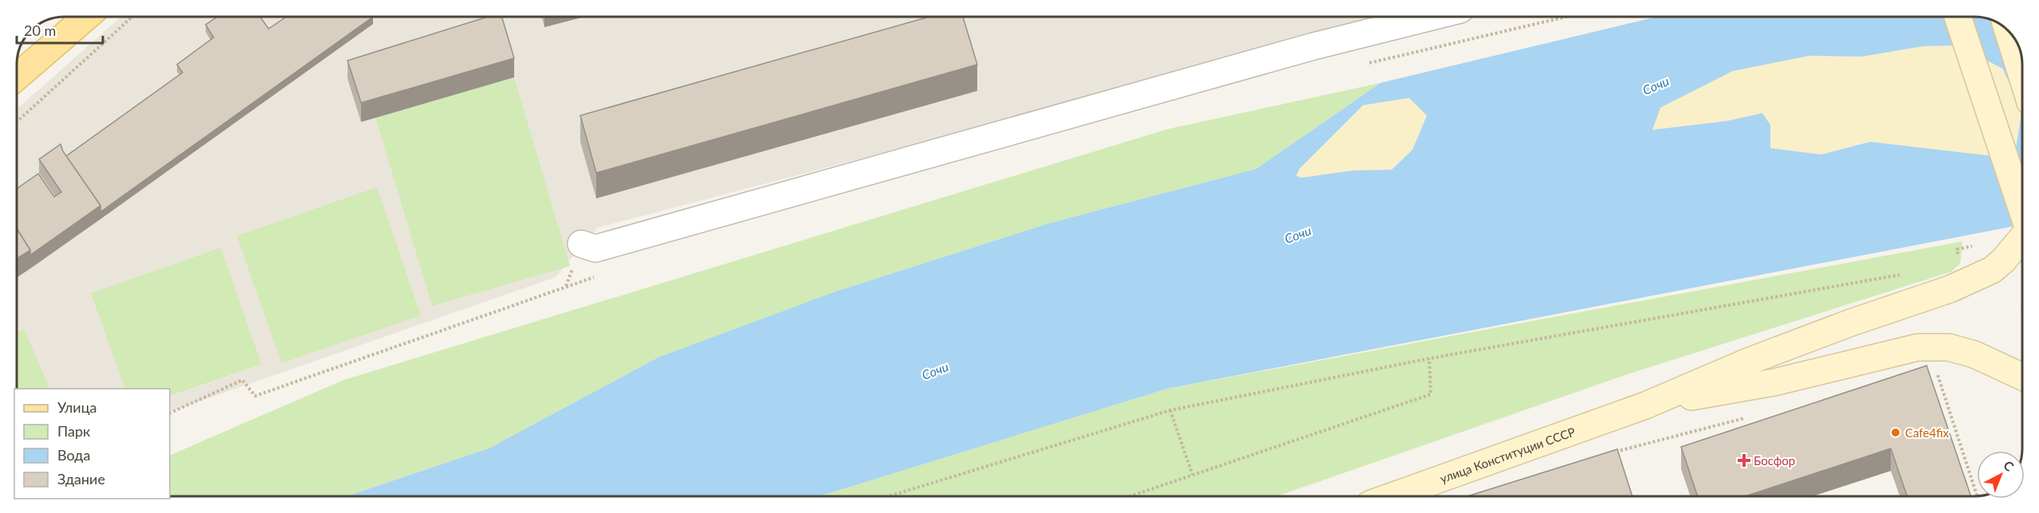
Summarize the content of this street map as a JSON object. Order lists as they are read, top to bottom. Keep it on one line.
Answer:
{"streets":{"main road":["улица Конституции СССР"]},"water":["Сочи"],"places":{"other":["Cafe4fix"],"health":["Босфор"]},"legend":["Улица","Парк","Вода","Здание"],"scale_bar":"20 m","north":"top right"}
